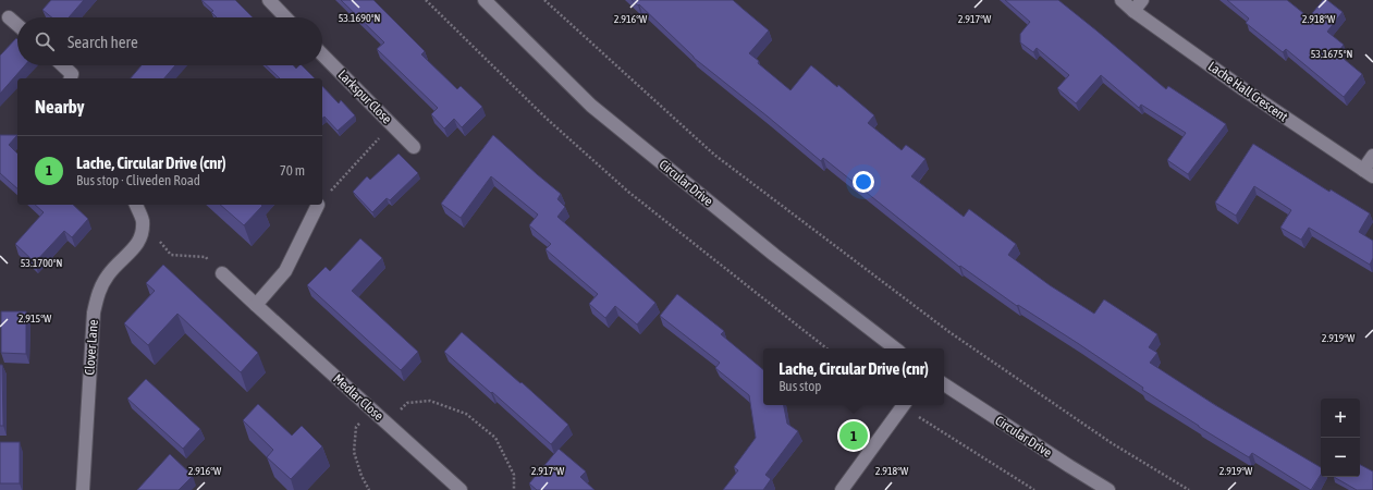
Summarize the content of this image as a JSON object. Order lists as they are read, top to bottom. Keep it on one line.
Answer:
{"streets":{"street":["Lache Hall Crescent","Larkspur Close","Circular Drive","Clover Lane","Medlar Close"]},"page":{"search":"Search here","heading":"Nearby","list":[{"mark":"1","name":"Lache, Circular Drive (cnr)","note":"Bus stop · Cliveden Road","value":"70 m"}],"popup":["Lache, Circular Drive (cnr)","Bus stop"],"map_buttons":["+","−"],"pins":"1"},"coordinates":["53.1690°N","2.916°W","2.917°W","2.918°W","53.1675°N","53.1700°N","2.915°W","2.919°W"]}
